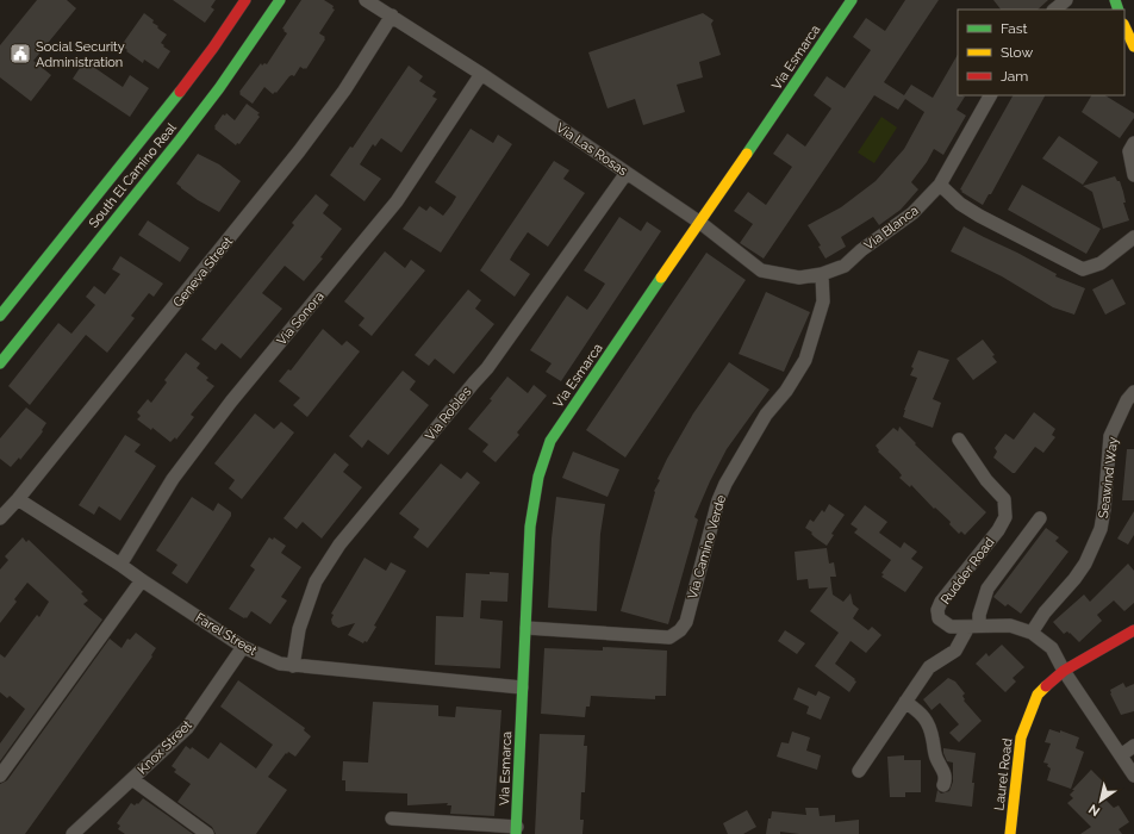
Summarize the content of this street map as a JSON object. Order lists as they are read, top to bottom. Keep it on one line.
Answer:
{"streets":{"street":["Via Esmarca","Via Las Rosas","South El Camino Real","Via Blanca","Geneva Street","Via Sonora","Via Robles","Seawind Way","Via Camino Verde","Rudder Road","Farel Street","Knox Street","Laurel Road"]},"crossings":[["Via Esmarca","Via Las Rosas"],["Via Esmarca","Via Camino Verde"],["Via Esmarca","Farel Street"],["Via Las Rosas","Via Blanca"],["Via Las Rosas","Geneva Street"],["Via Las Rosas","Via Sonora"],["Via Las Rosas","Via Robles"],["Via Las Rosas","Via Camino Verde"],["Via Blanca","Via Camino Verde"],["Geneva Street","Farel Street"],["Via Sonora","Farel Street"],["Via Robles","Farel Street"],["Seawind Way","Rudder Road"],["Rudder Road","Laurel Road"],["Farel Street","Knox Street"]],"places":{"public building":["Social Security Administration"]},"legend":["Fast","Slow","Jam"],"north":"bottom left"}
